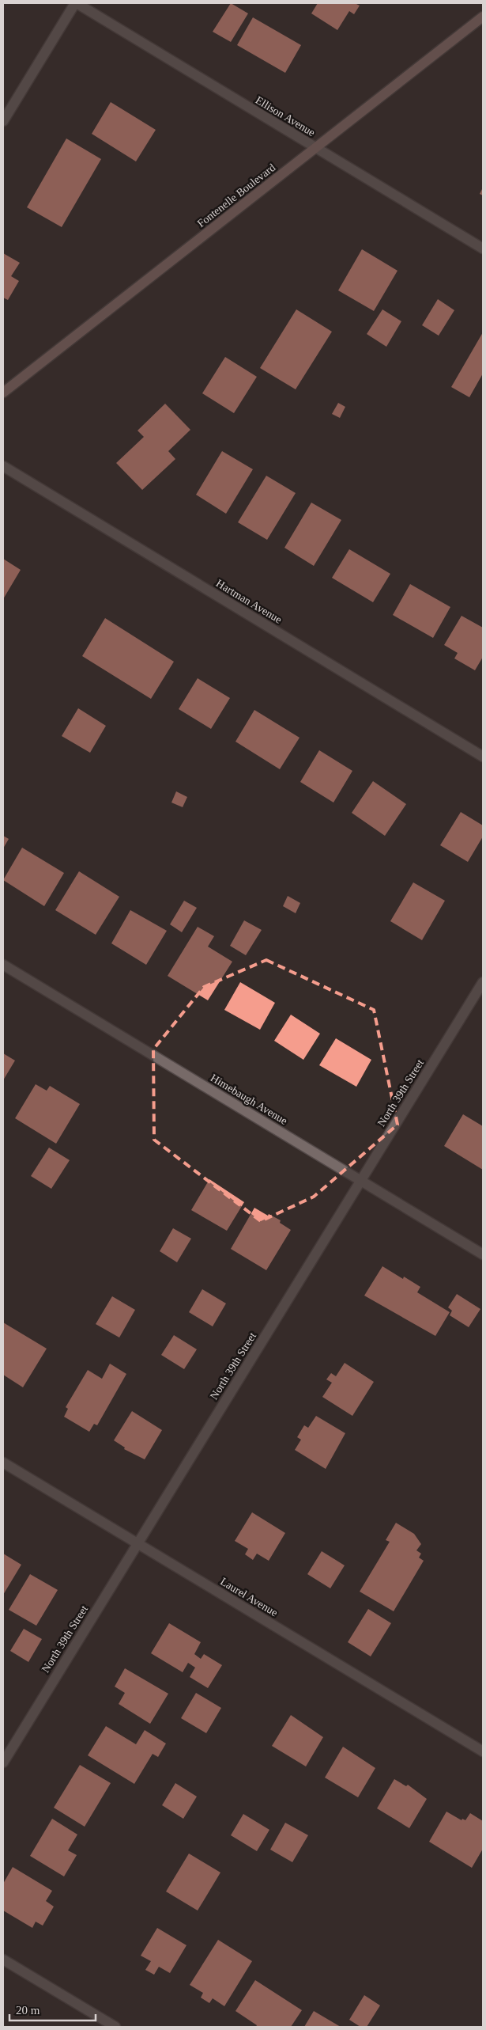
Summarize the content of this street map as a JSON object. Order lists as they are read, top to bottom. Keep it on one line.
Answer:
{"streets":{"main road":["Fontenelle Boulevard"],"street":["Ellison Avenue","Hartman Avenue","North 39th Street","Himebaugh Avenue","Laurel Avenue"]},"crossings":[["Ellison Avenue","Fontenelle Boulevard"],["North 39th Street","Himebaugh Avenue"],["North 39th Street","Laurel Avenue"]],"scale_bar":"20 m"}
